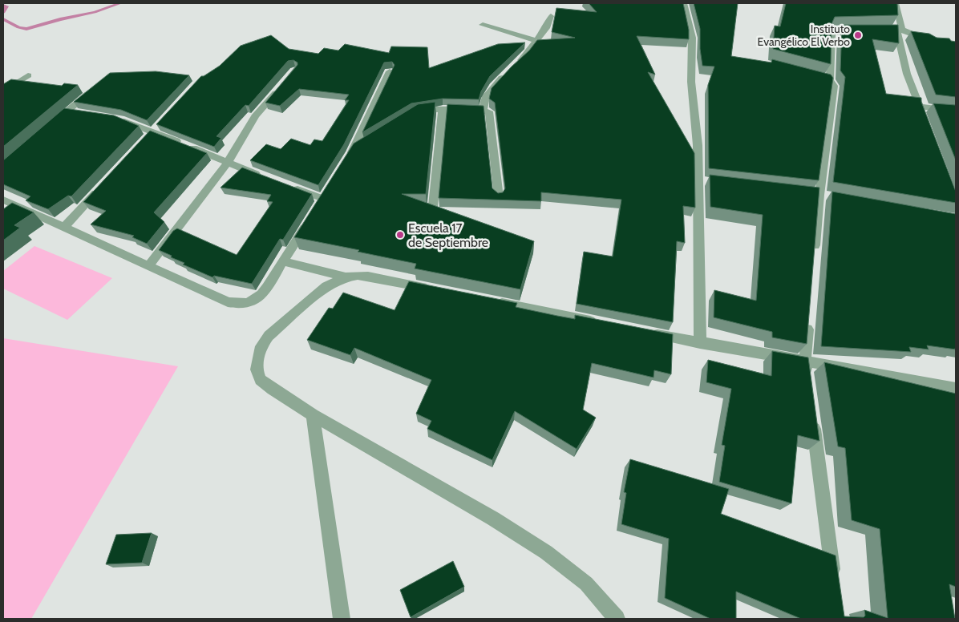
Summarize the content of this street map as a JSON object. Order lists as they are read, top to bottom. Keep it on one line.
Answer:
{"places":["Instituto Evangélico El Verbo","Escuela 17 de Septiembre"]}
